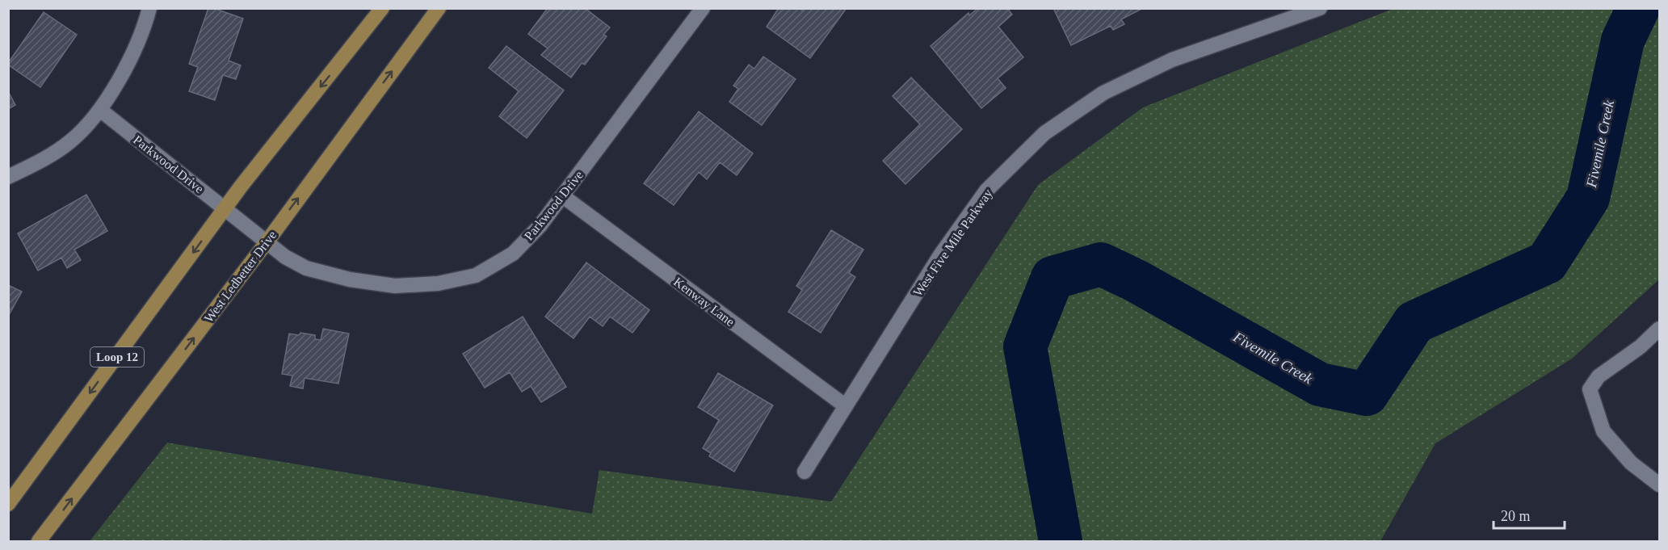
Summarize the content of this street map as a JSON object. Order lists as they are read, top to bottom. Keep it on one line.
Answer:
{"streets":{"main road":["West Ledbetter Drive","Loop 12"],"street":["Parkwood Drive","West Five Mile Parkway","Kenway Lane"]},"crossings":[["Parkwood Drive","West Ledbetter Drive"],["Parkwood Drive","Kenway Lane"],["Parkwood Drive","Loop 12"],["West Five Mile Parkway","Kenway Lane"]],"water":["Fivemile Creek"],"scale_bar":"20 m"}
